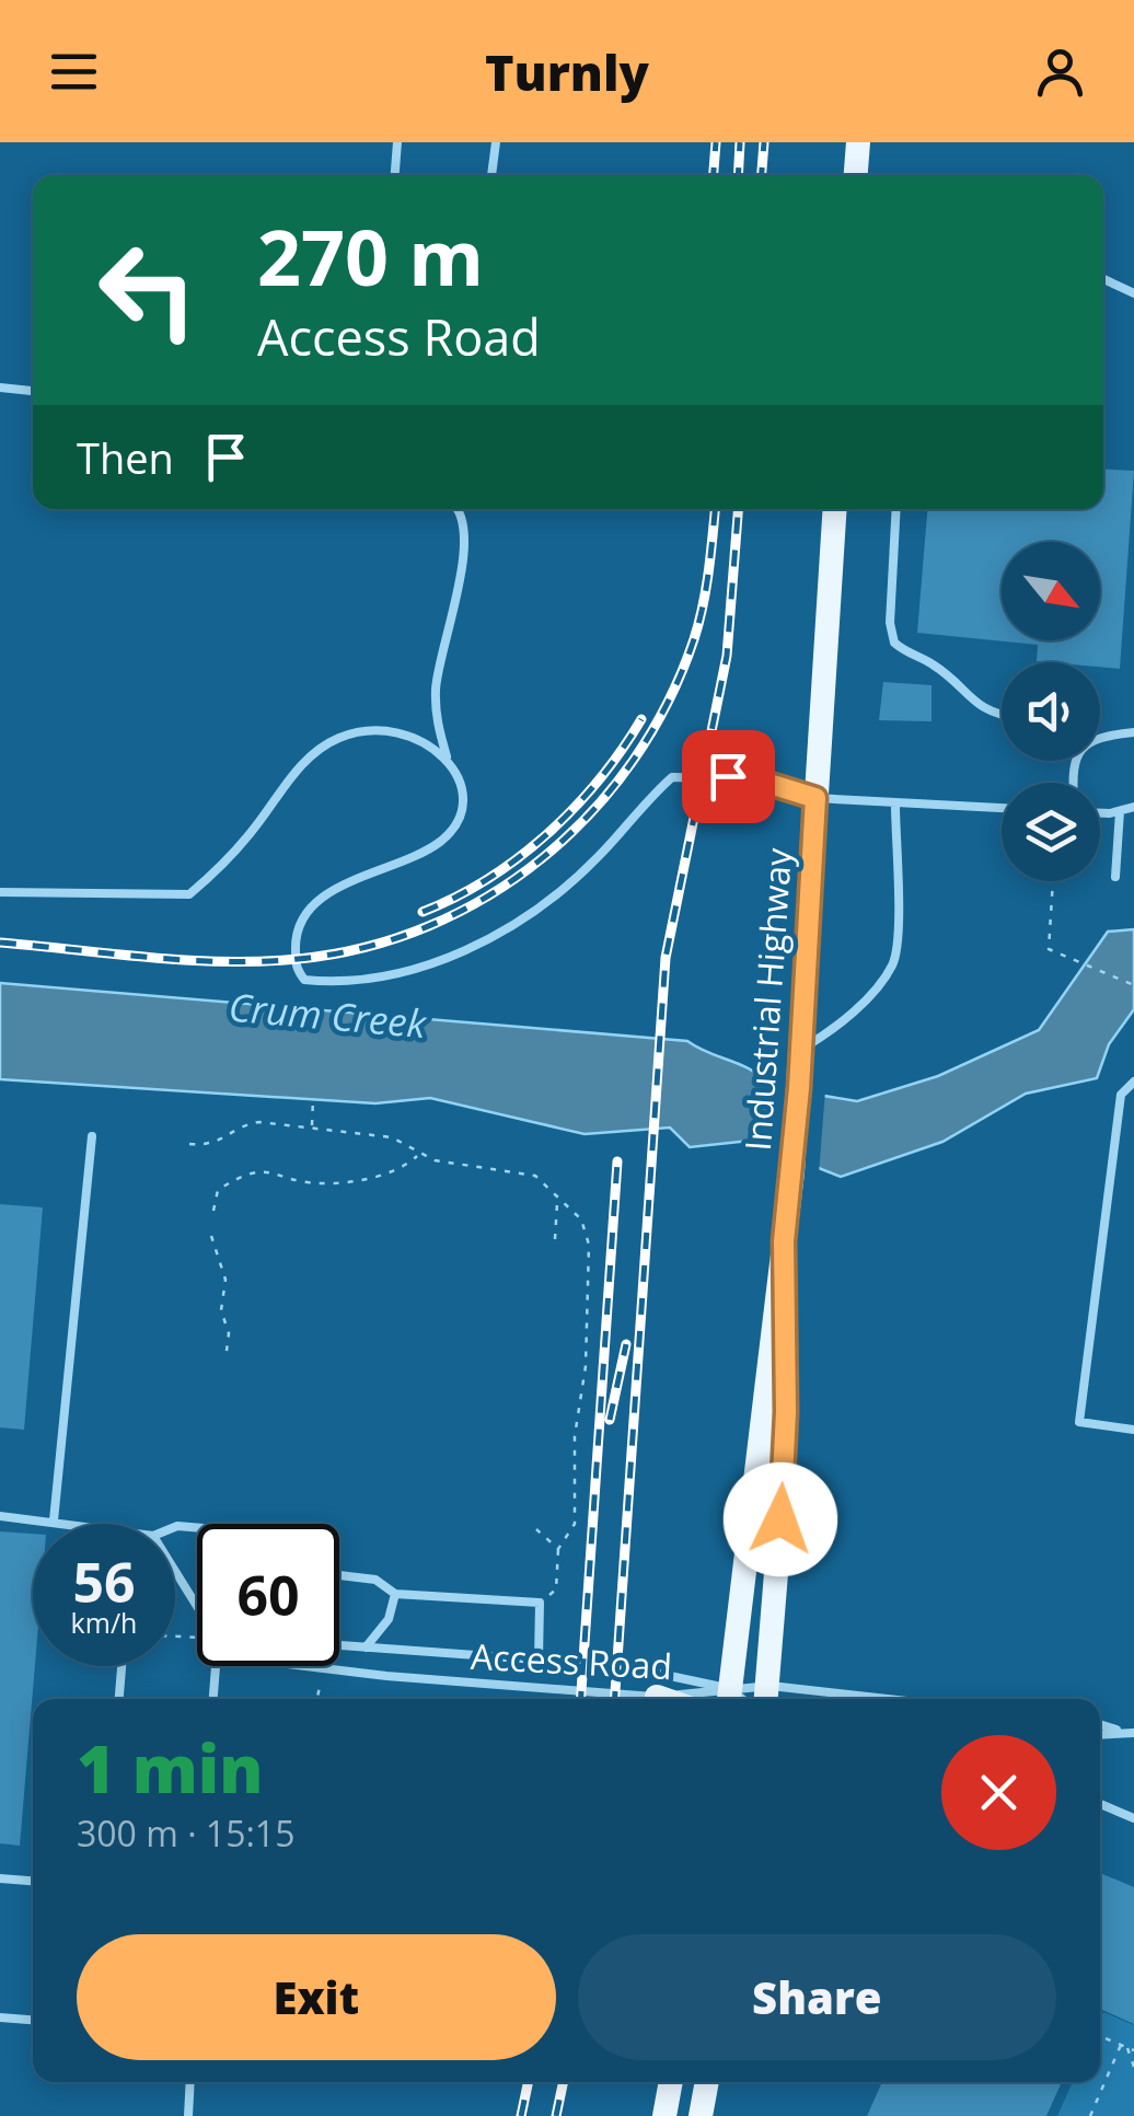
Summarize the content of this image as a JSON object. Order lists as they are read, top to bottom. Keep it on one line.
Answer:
{"streets":{"main road":["Industrial Highway"],"lane":["Access Road"]},"crossings":[["Industrial Highway","Access Road"]],"water":["Crum Creek"],"north":"bottom right","page":{"header":"Turnly","turn":["270 m","Access Road"],"then":"Then","speed":"56 km/h","limit":"60","heading":["1 min","300 m · 15:15"],"buttons":["Exit","Share"]}}
